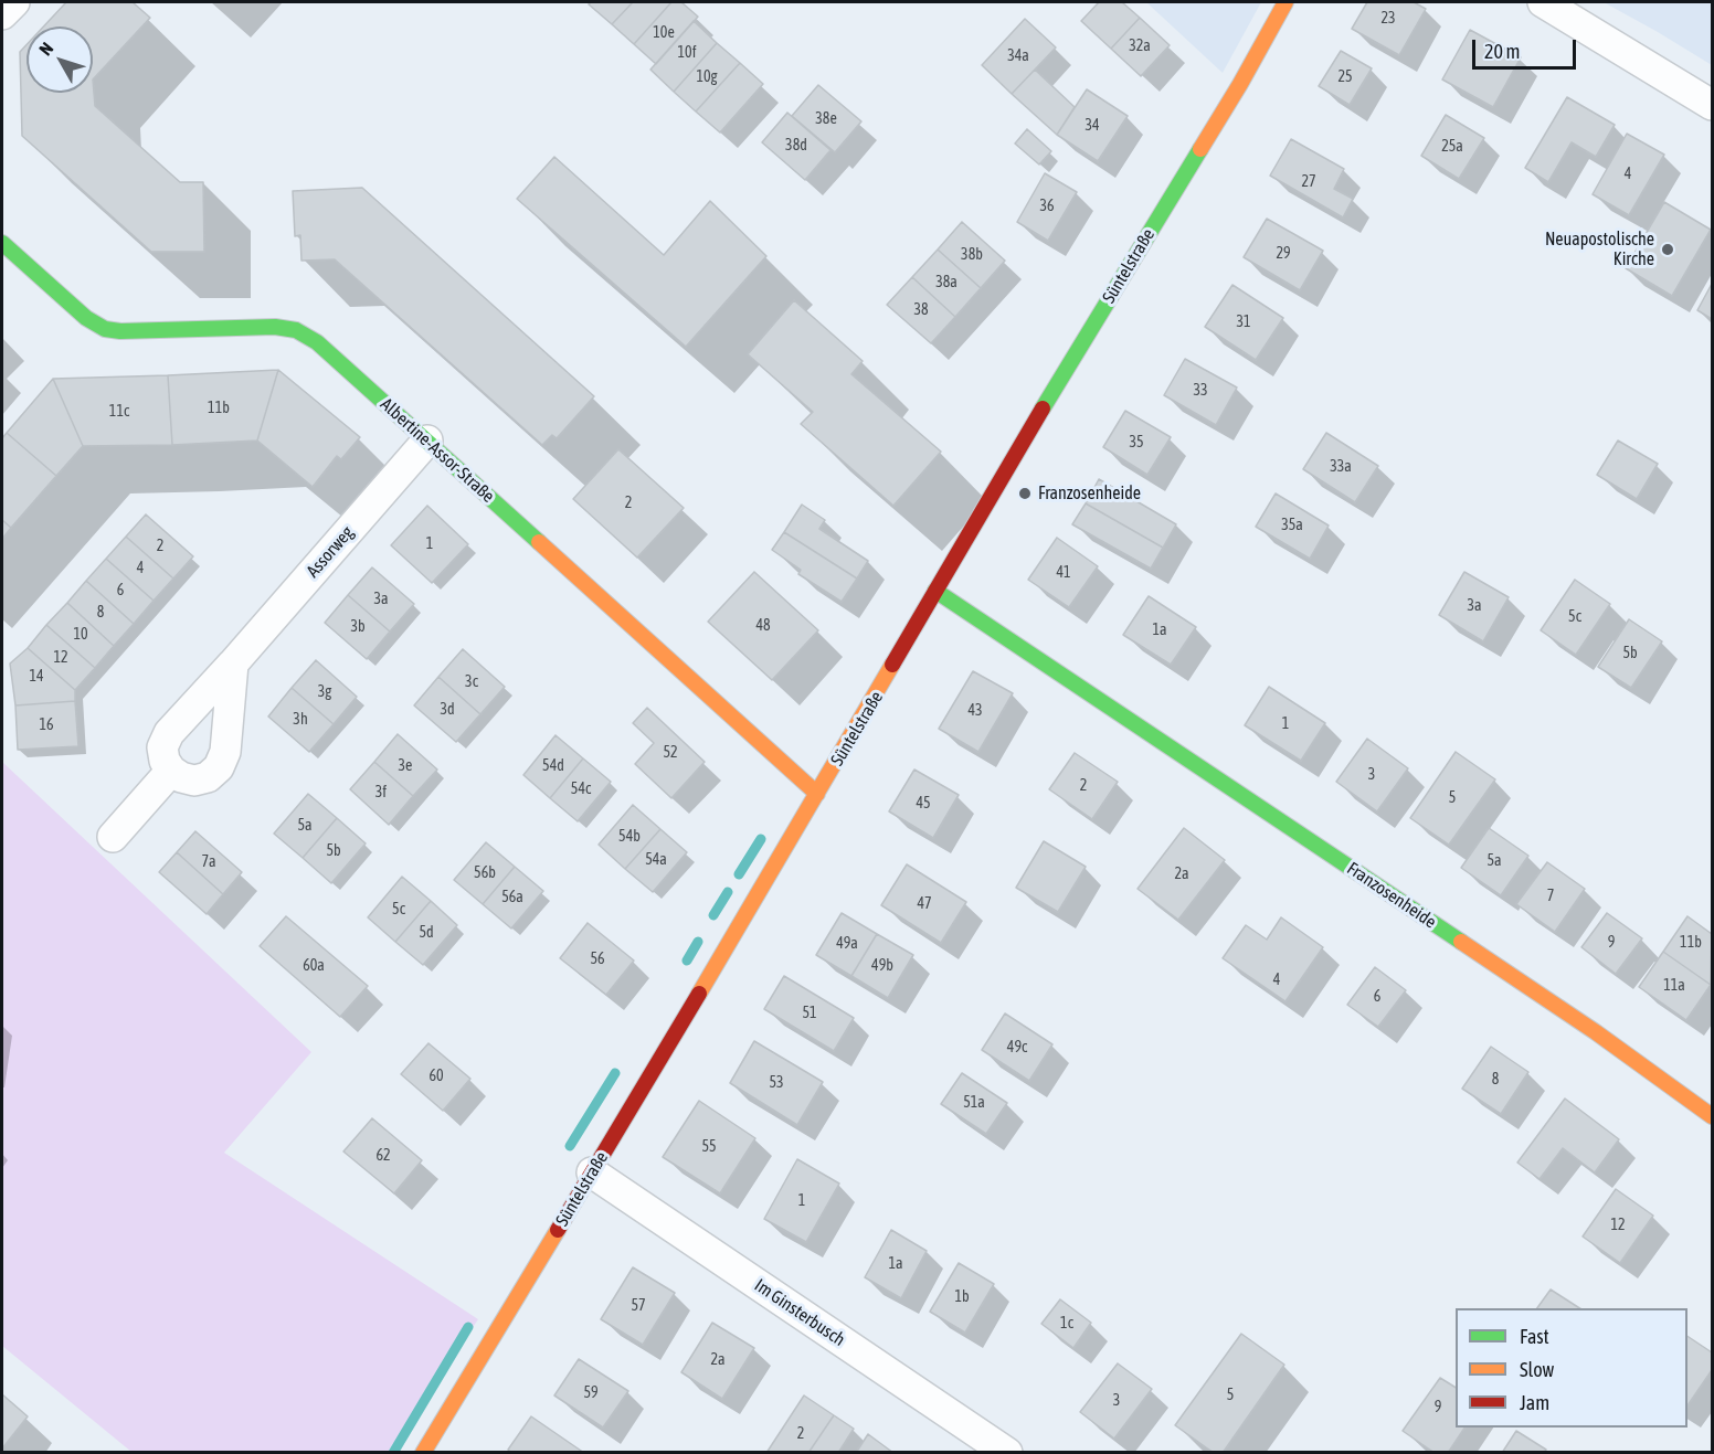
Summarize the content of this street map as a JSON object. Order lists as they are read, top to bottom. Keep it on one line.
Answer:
{"streets":{"street":["Süntelstraße","Albertine-Assor-Straße","Assorweg","Franzosenheide","Im Ginsterbusch"]},"crossings":[["Süntelstraße","Albertine-Assor-Straße"],["Süntelstraße","Franzosenheide"],["Süntelstraße","Im Ginsterbusch"],["Albertine-Assor-Straße","Assorweg"]],"places":["Neuapostolische Kirche","Franzosenheide"],"house_numbers":["23","10e","32a","10f","34a","10g","25","38e","34","38d","25a","4","27","36","29","38b","38a","38","31","33","11b","11c","35","33a","2","35a","1","2","4","41","6","3a","3a","8","5c","48","3b","1a","10","5b","12","14","3c","3g","3d","43","3h","1","16","52","3e","54d","3","2","54c","3f","5","45","5a","54b","5b","54a","5a","7a","56b","2a","7","56a","47","5c","5d","9","11b","49a","56","60a","49b","4","11a","6","51","49c","60","8","53","51a","55","62","1","12","1a","1b","57","1c","2a","59","5","3","9","2"],"legend":["Fast","Slow","Jam"],"scale_bar":"20 m","north":"top left"}
